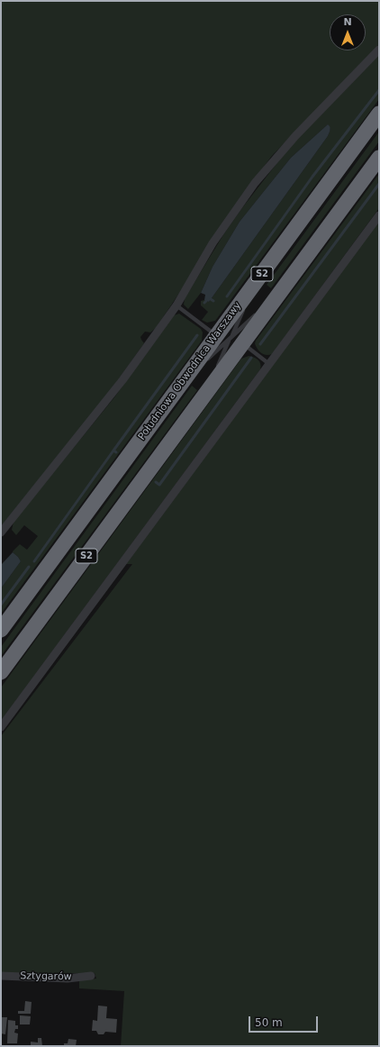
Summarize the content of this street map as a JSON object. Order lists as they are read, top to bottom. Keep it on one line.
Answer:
{"streets":{"highway":["S2","Południowa Obwodnica Warszawy"],"street":["Sztygarów"]},"scale_bar":"50 m","north":"top"}
